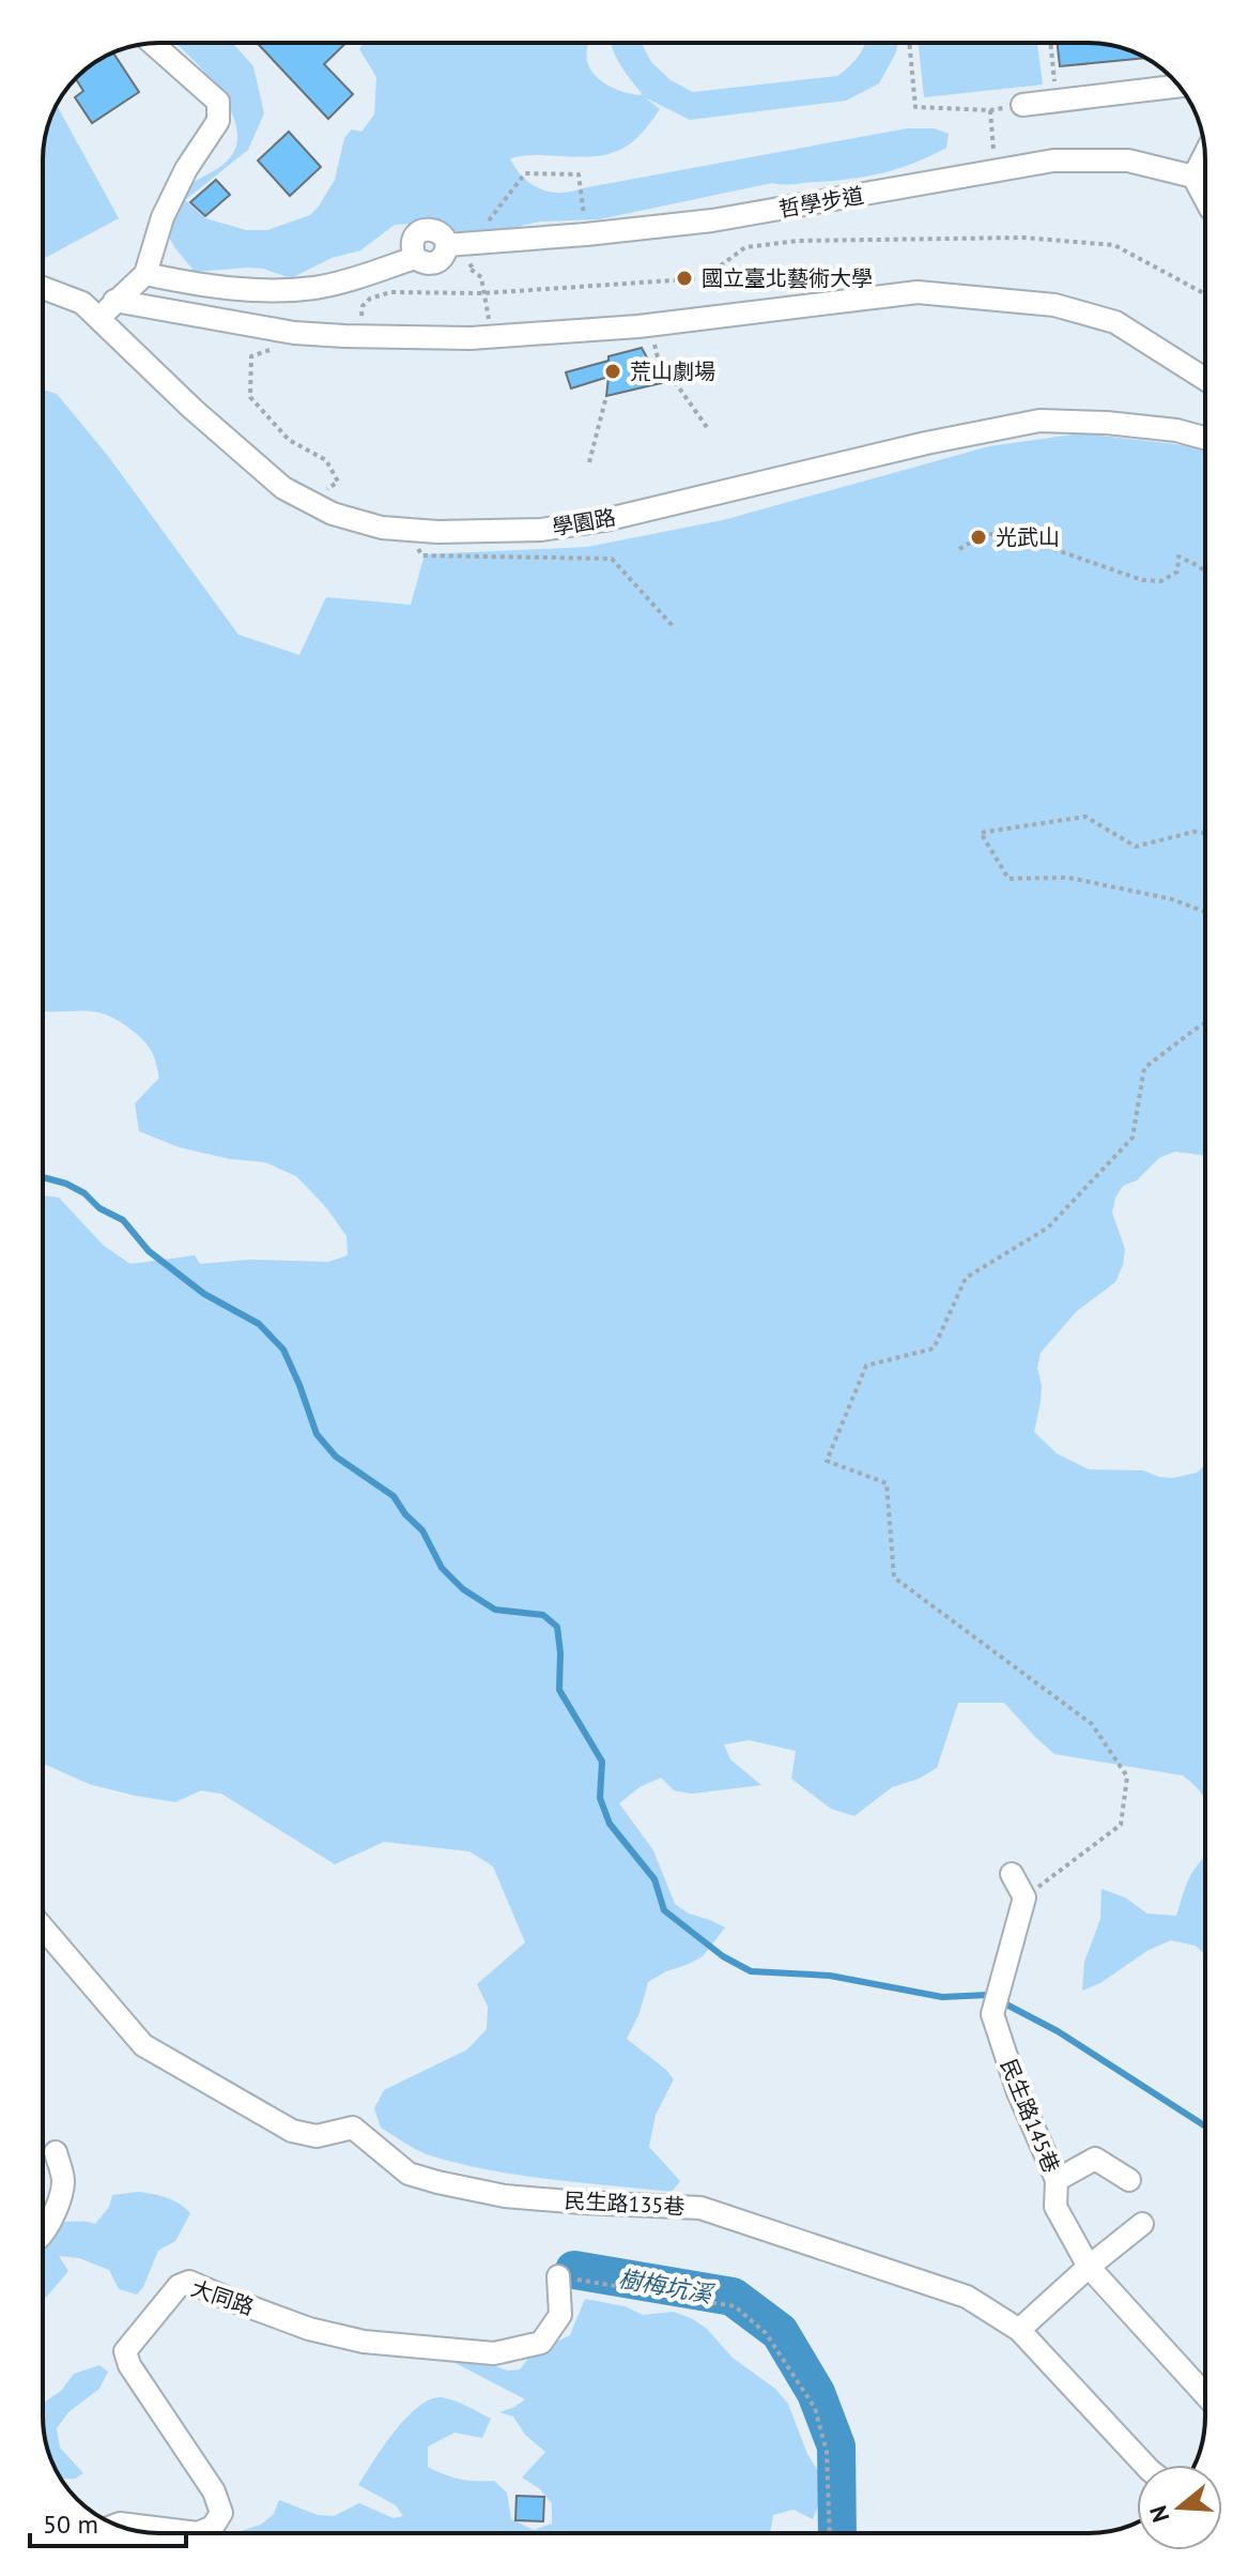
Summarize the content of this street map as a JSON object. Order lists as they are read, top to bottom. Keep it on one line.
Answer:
{"streets":{"street":["哲學步道","學園路","民生路145巷","民生路135巷","大同路"]},"water":["樹梅坑溪"],"places":["國立臺北藝術大學","荒山劇場","光武山"],"scale_bar":"50 m","north":"left"}
